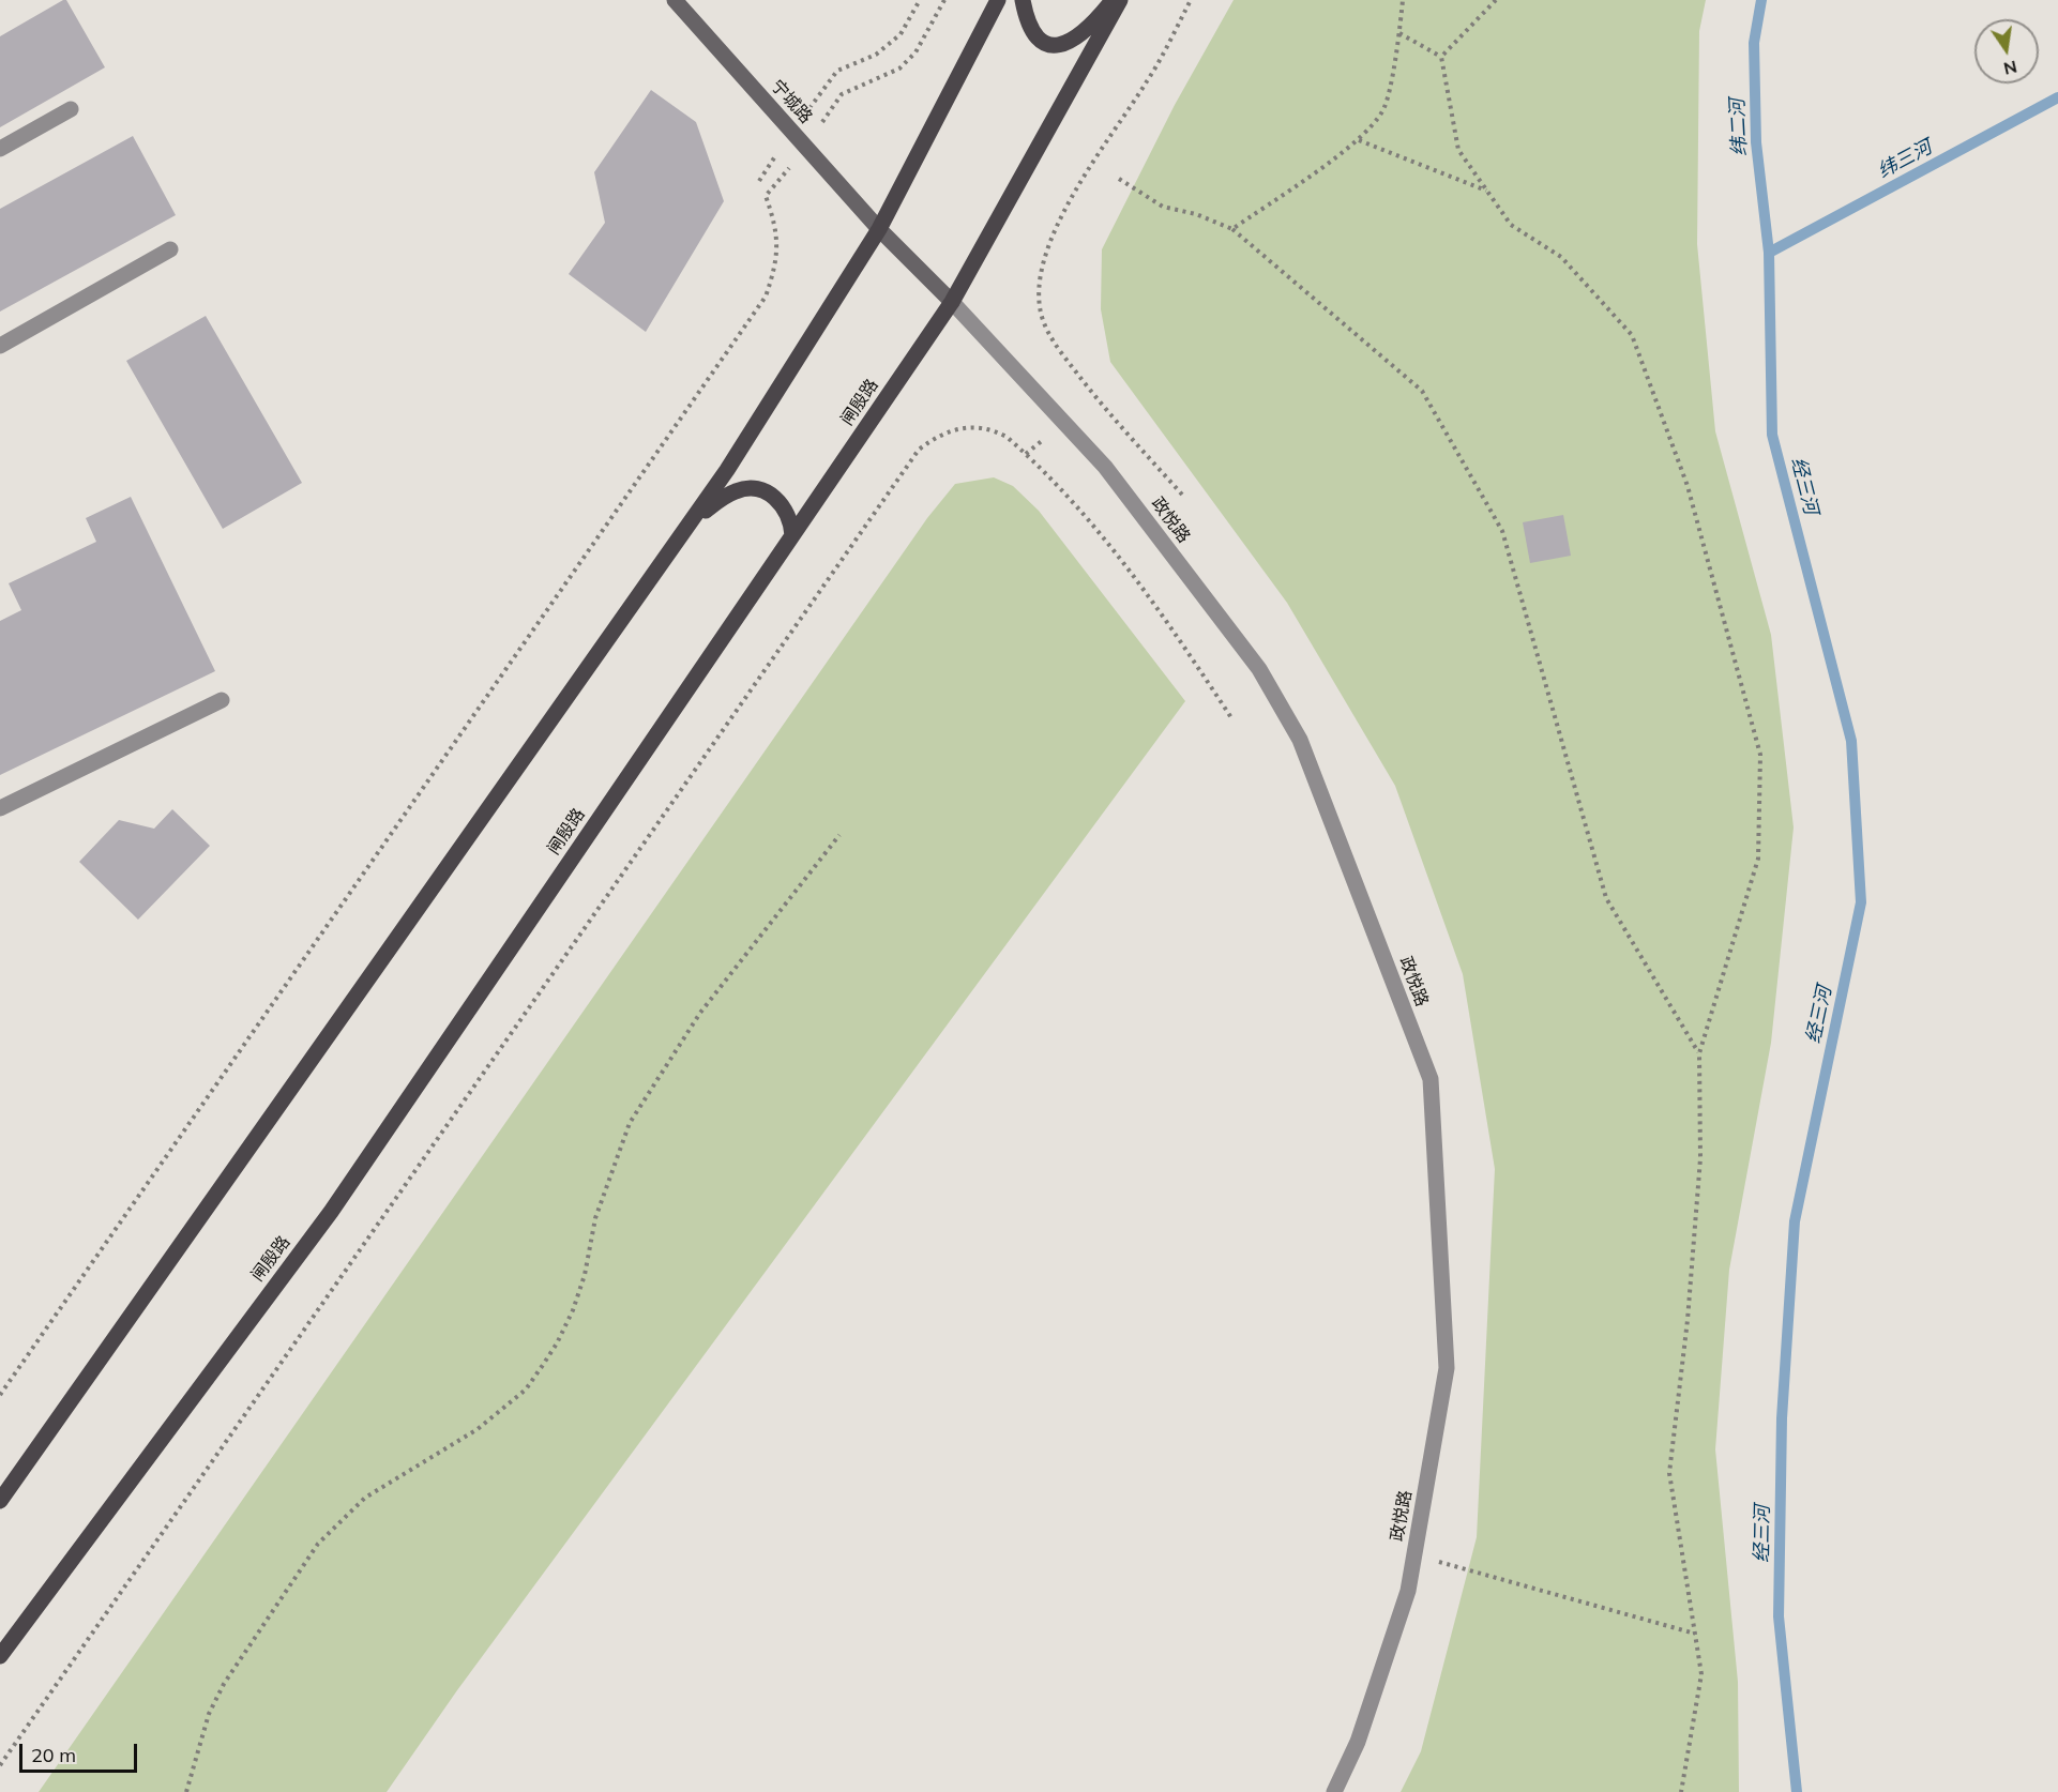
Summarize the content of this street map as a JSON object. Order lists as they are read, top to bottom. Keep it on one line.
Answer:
{"streets":{"main road":["闸殷路"],"street":["宁城路","政悦路"]},"crossings":[["宁城路","闸殷路"],["宁城路","政悦路"],["闸殷路","政悦路"]],"water":["纬二河","纬三河","经三河"],"scale_bar":"20 m","north":"bottom"}
